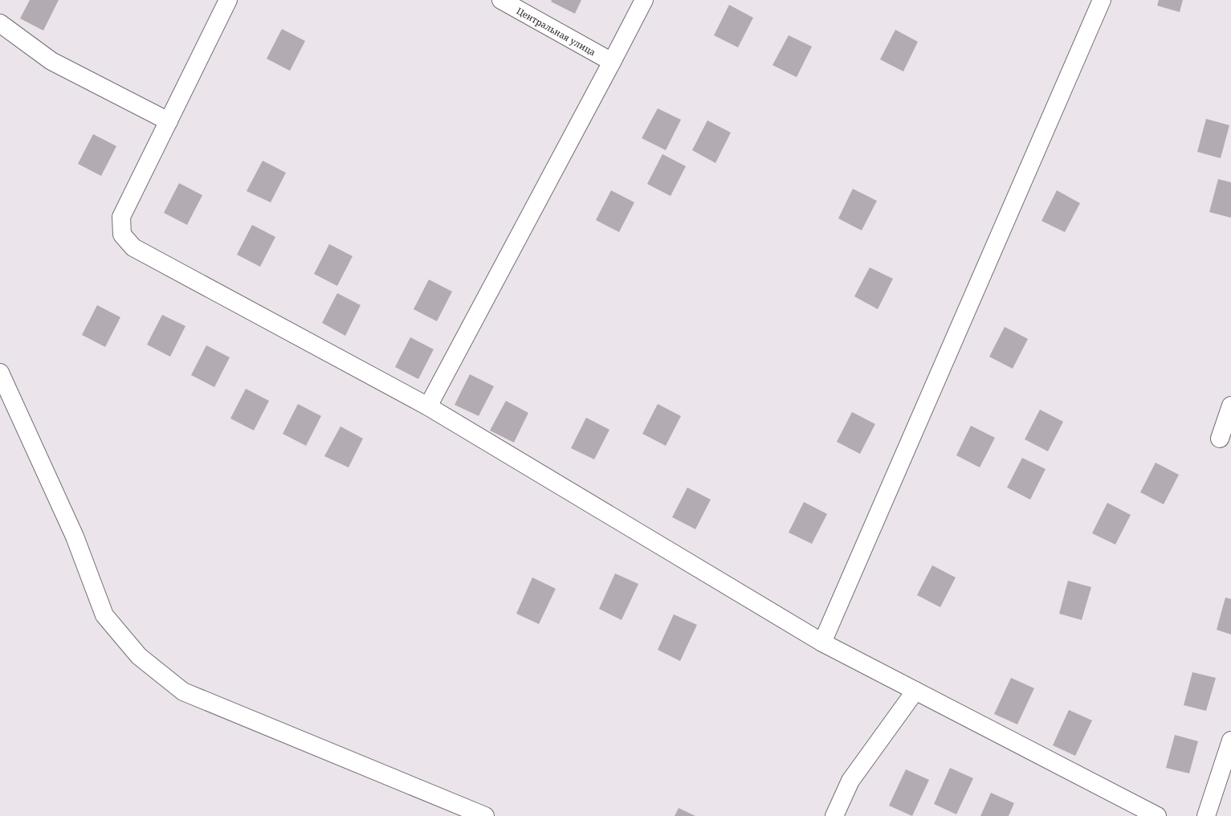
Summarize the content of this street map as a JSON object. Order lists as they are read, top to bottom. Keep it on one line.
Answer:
{"streets":{"street":["Центральная улица"]}}
